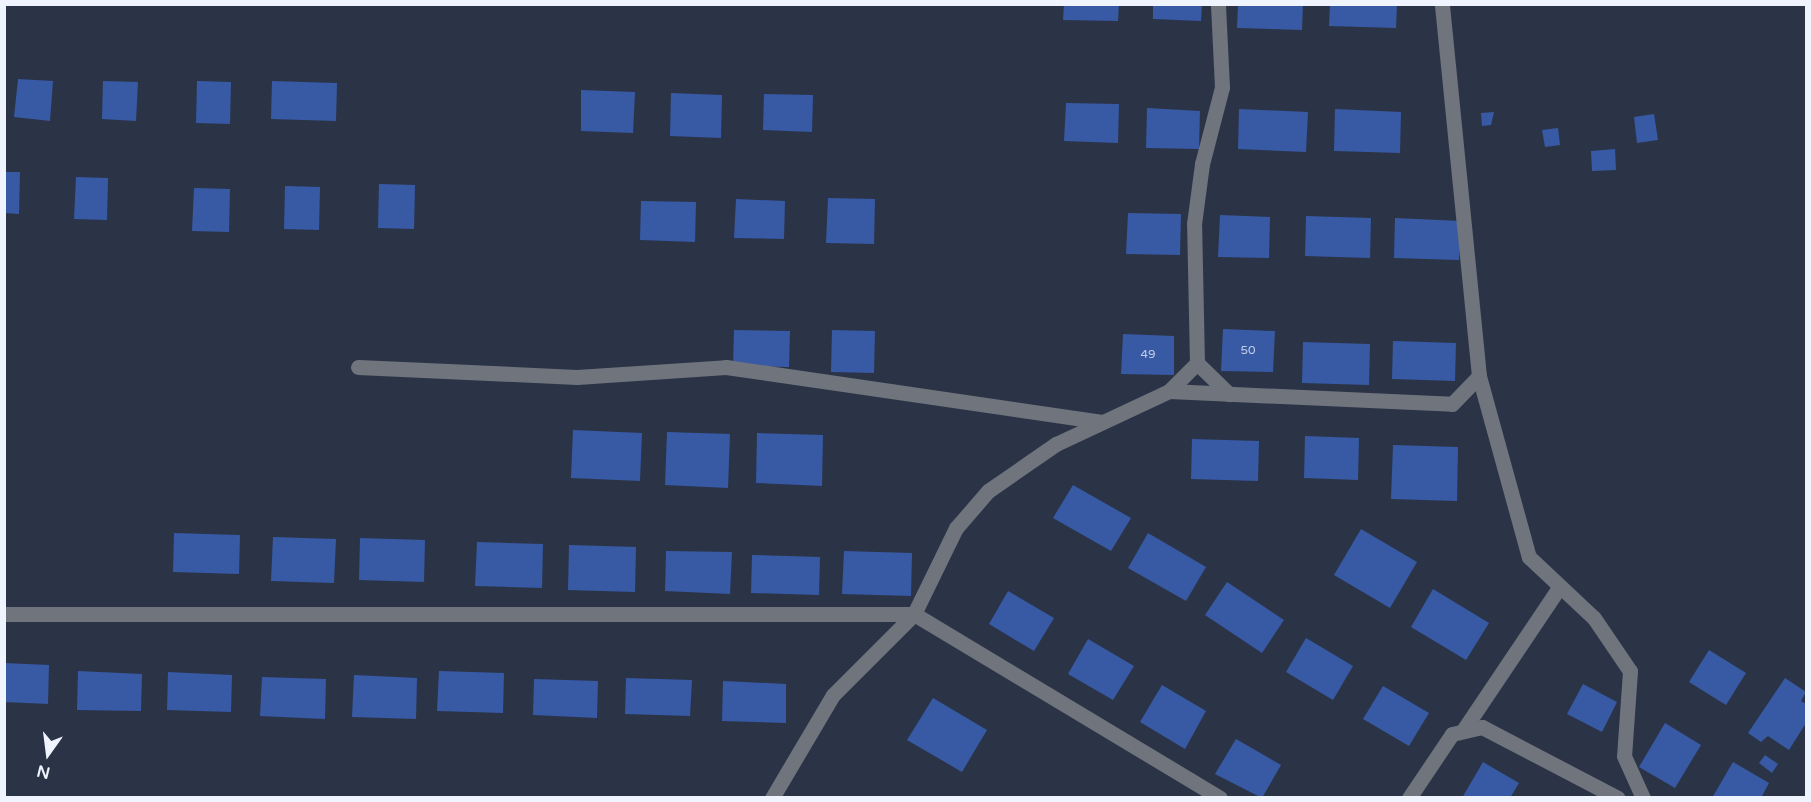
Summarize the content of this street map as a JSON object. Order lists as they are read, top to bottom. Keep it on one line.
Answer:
{"house_numbers":["50","49"],"north":"bottom"}
